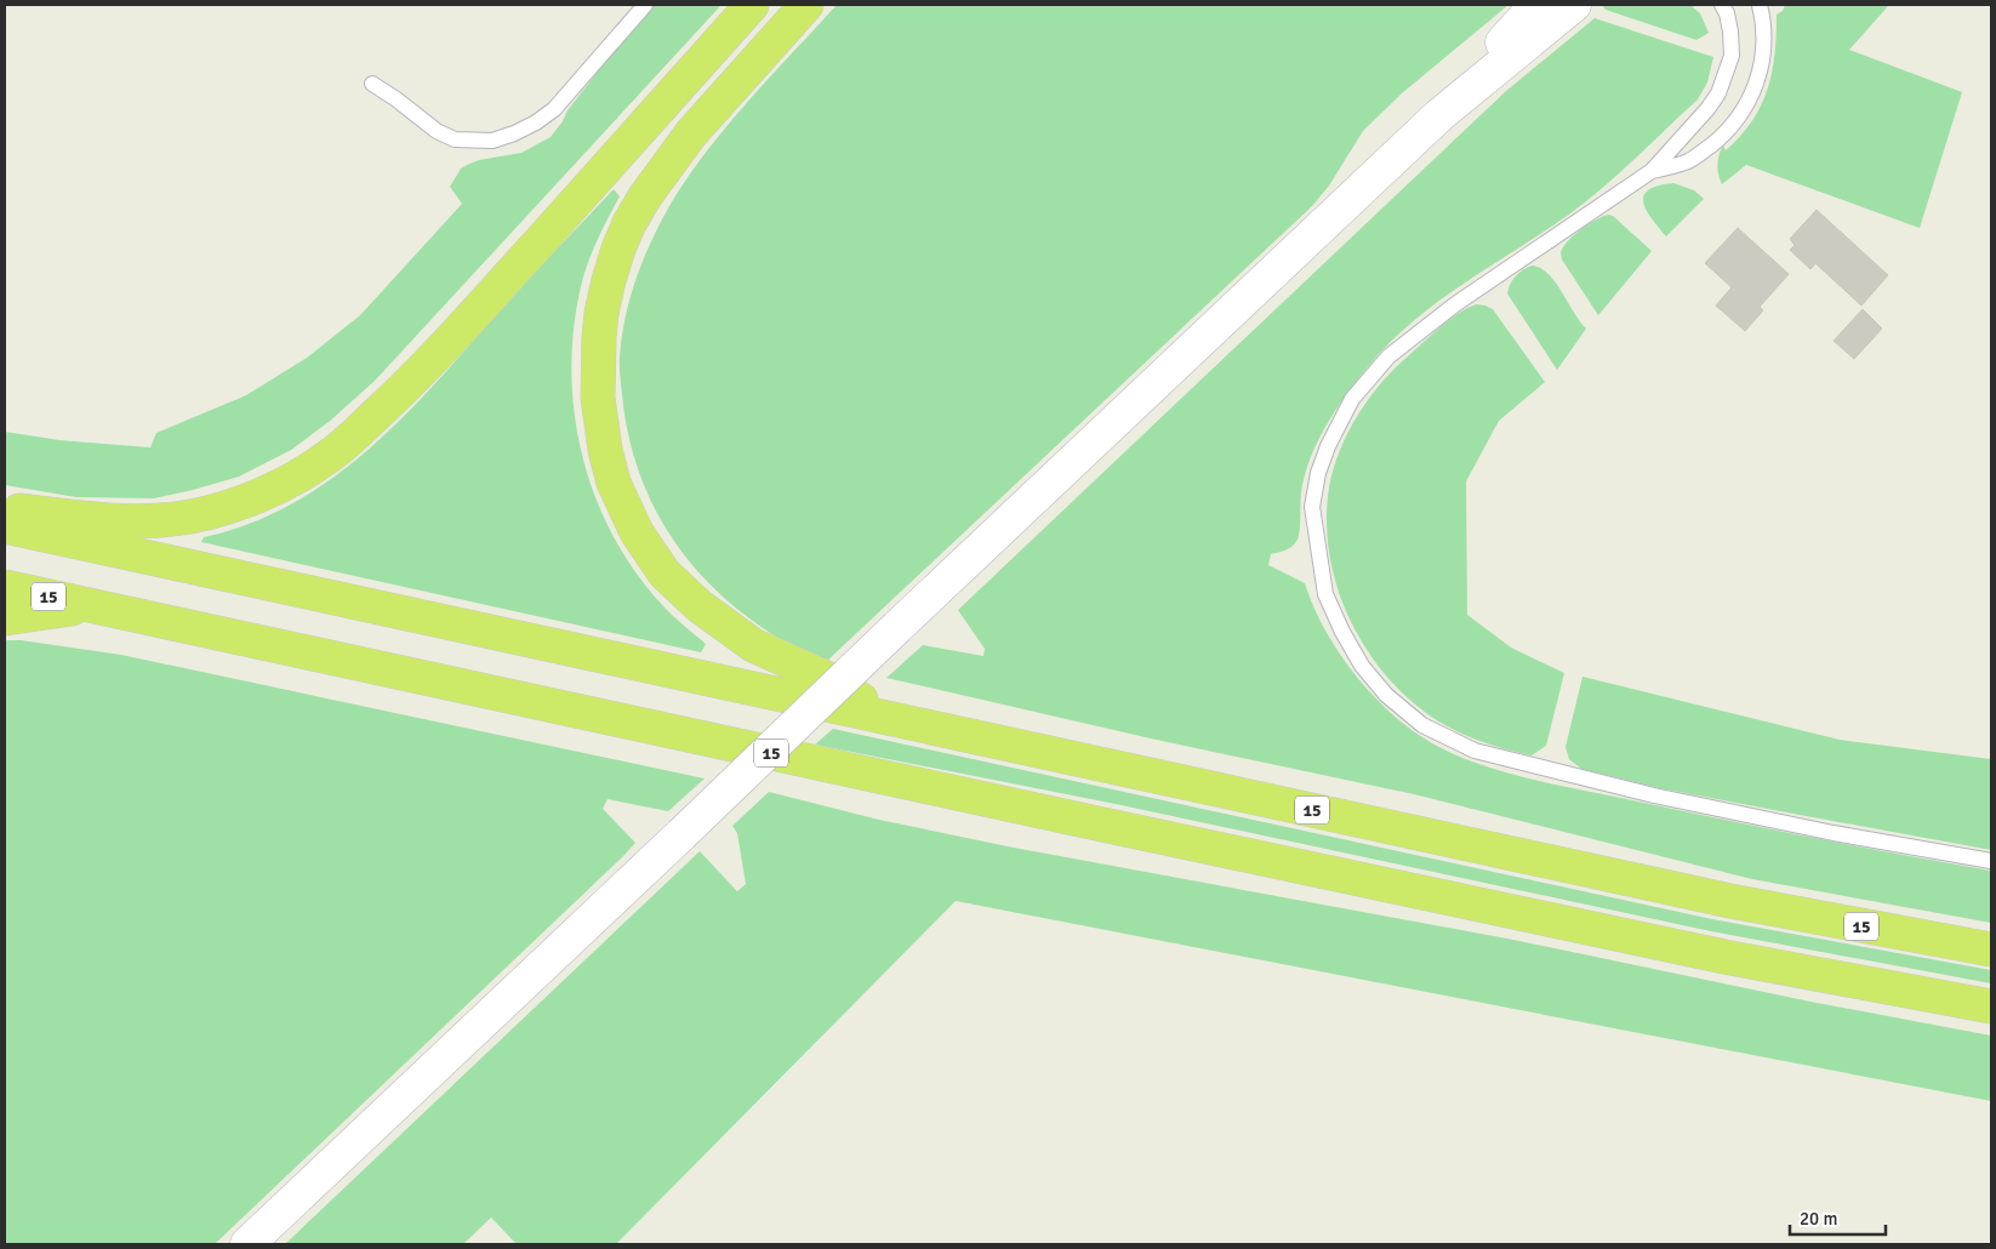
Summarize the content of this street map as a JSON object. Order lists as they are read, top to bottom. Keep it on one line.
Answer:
{"streets":{"main road":["15"]},"scale_bar":"20 m"}
